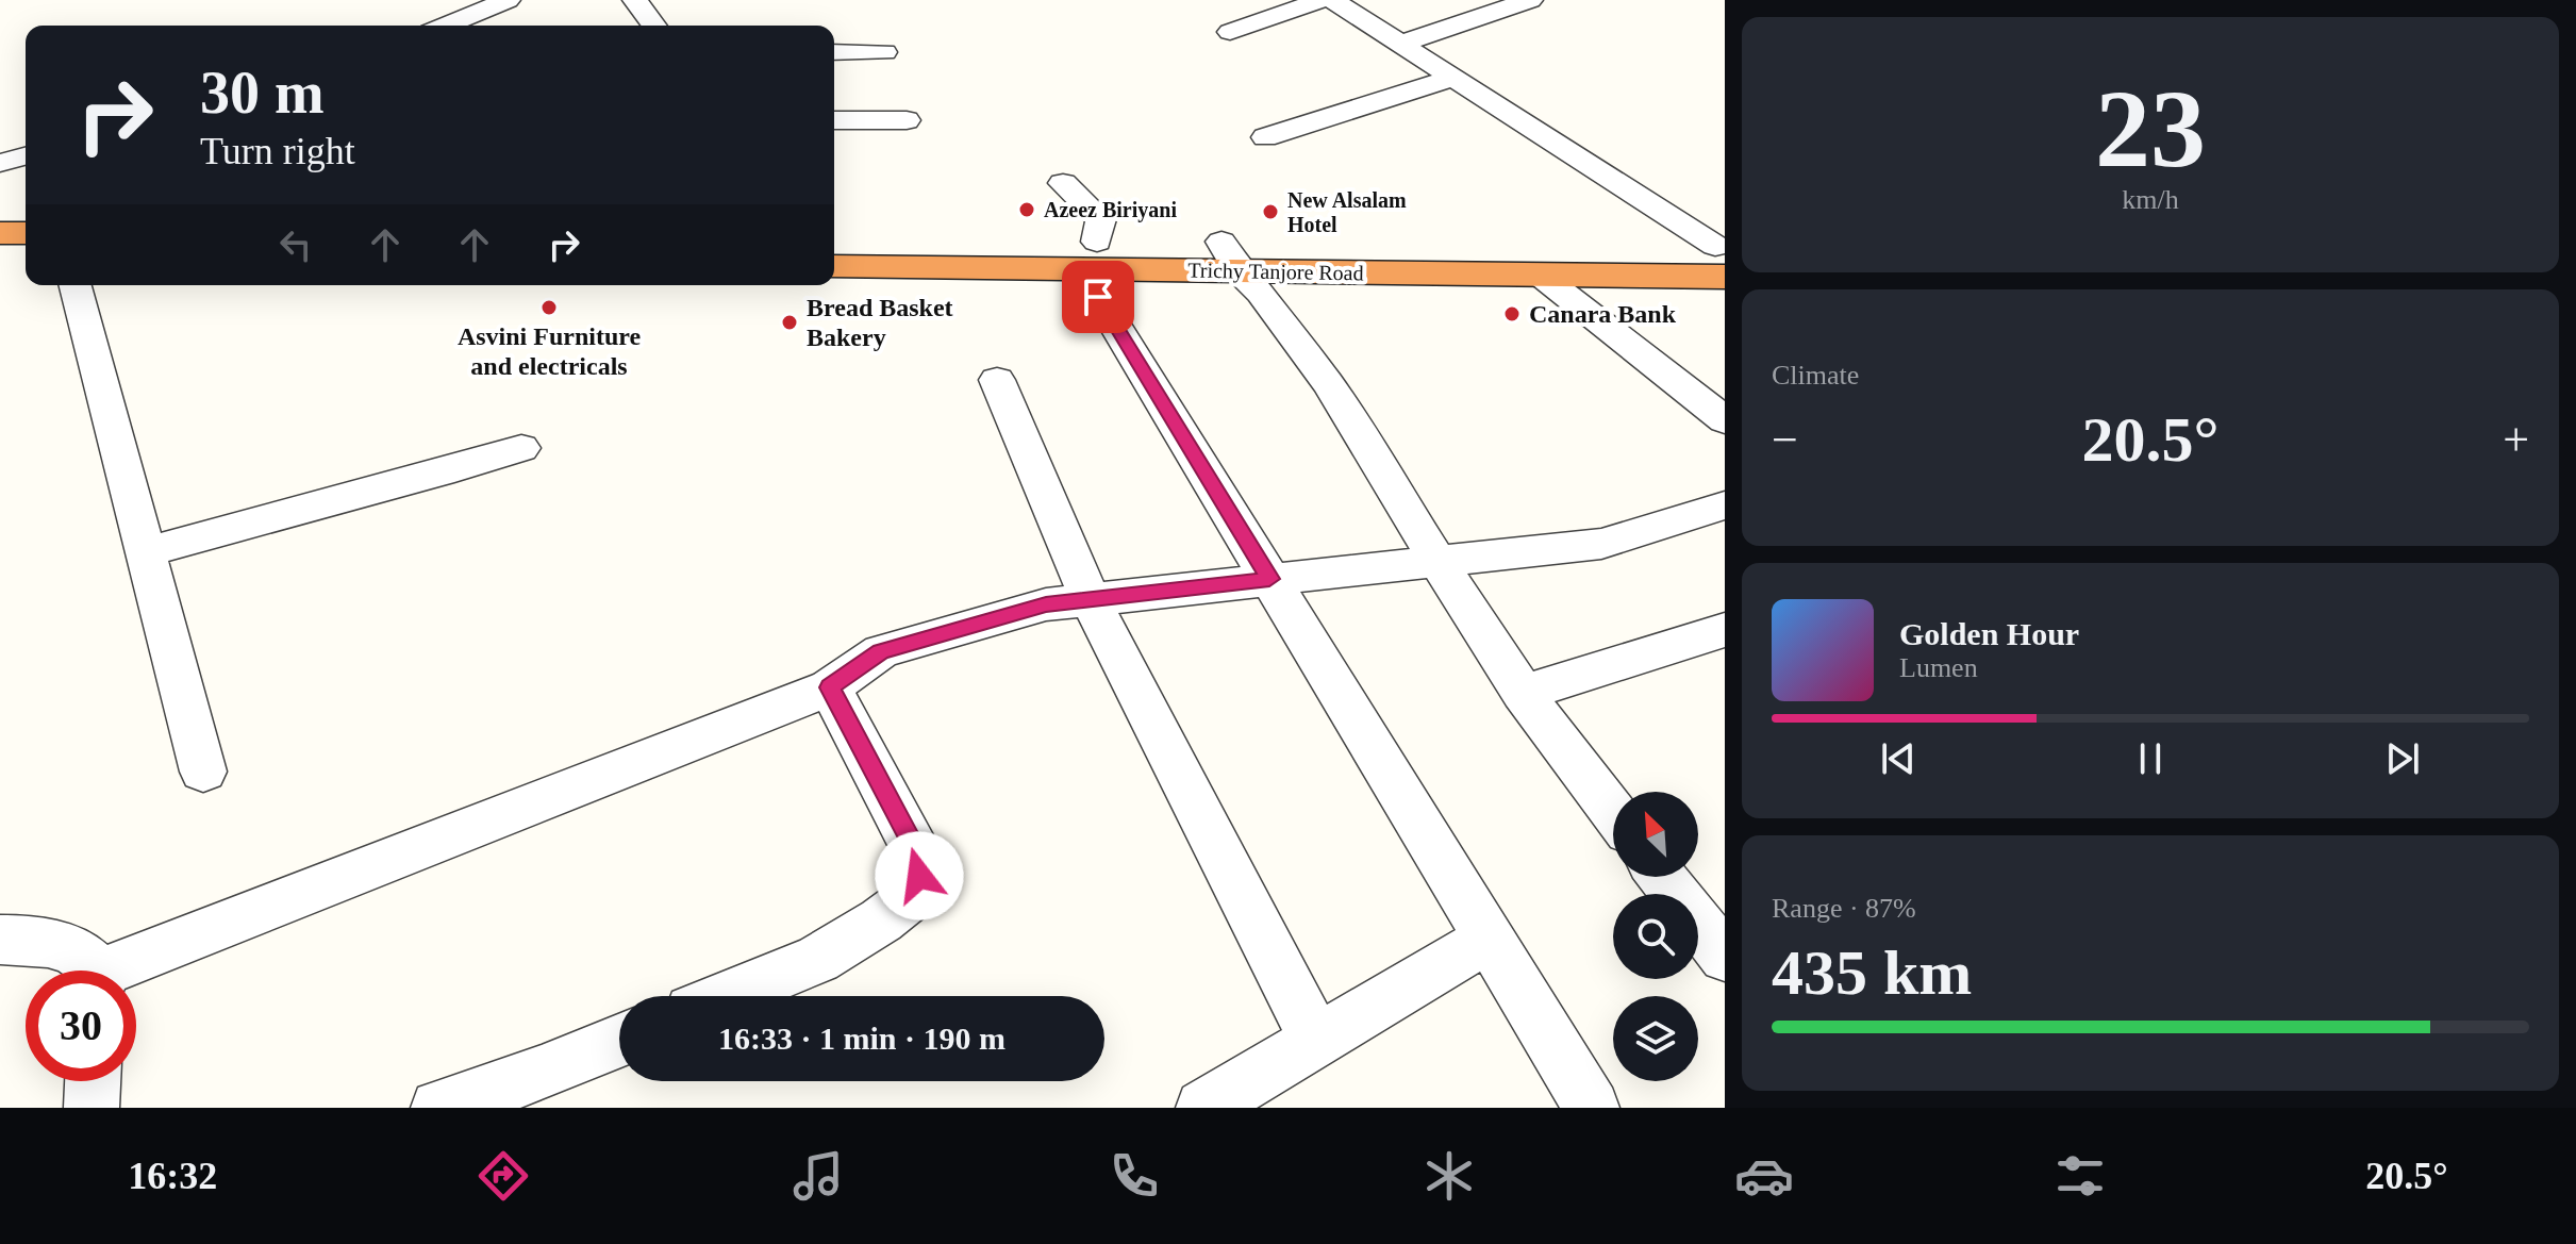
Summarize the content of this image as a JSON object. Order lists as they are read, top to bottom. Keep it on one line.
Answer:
{"streets":{"highway":["Trichy Tanjore Road"]},"places":["Azeez Biriyani","New Alsalam Hotel","Asvini Furniture and electricals","Canara Bank","Bread Basket Bakery"],"north":"top left","page":{"tile":[["23","km/h"],"Climate",["Range · 87%","435 km"]],"turn":["30 m","Turn right"],"heat":["−","20.5°","+"],"song":["Golden Hour","Lumen"],"limit":"30","trip":"16:33 · 1 min · 190 m","tabs":["16:32","20.5°"]}}
